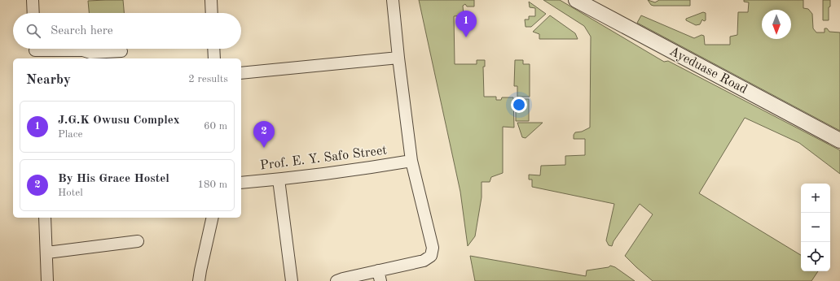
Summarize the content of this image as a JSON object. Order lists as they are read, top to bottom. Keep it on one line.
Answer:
{"streets":{"street":["Ayeduase Road","Prof. E. Y. Safo Street"]},"north":"bottom","page":{"pins":["1","2"],"search":"Search here","heading":["Nearby","2 results"],"list":[{"mark":"1","name":"J.G.K Owusu Complex","note":"Place","value":"60 m"},{"mark":"2","name":"By His Grace Hostel","note":"Hotel","value":"180 m"}],"map_buttons":["+","−"]}}
